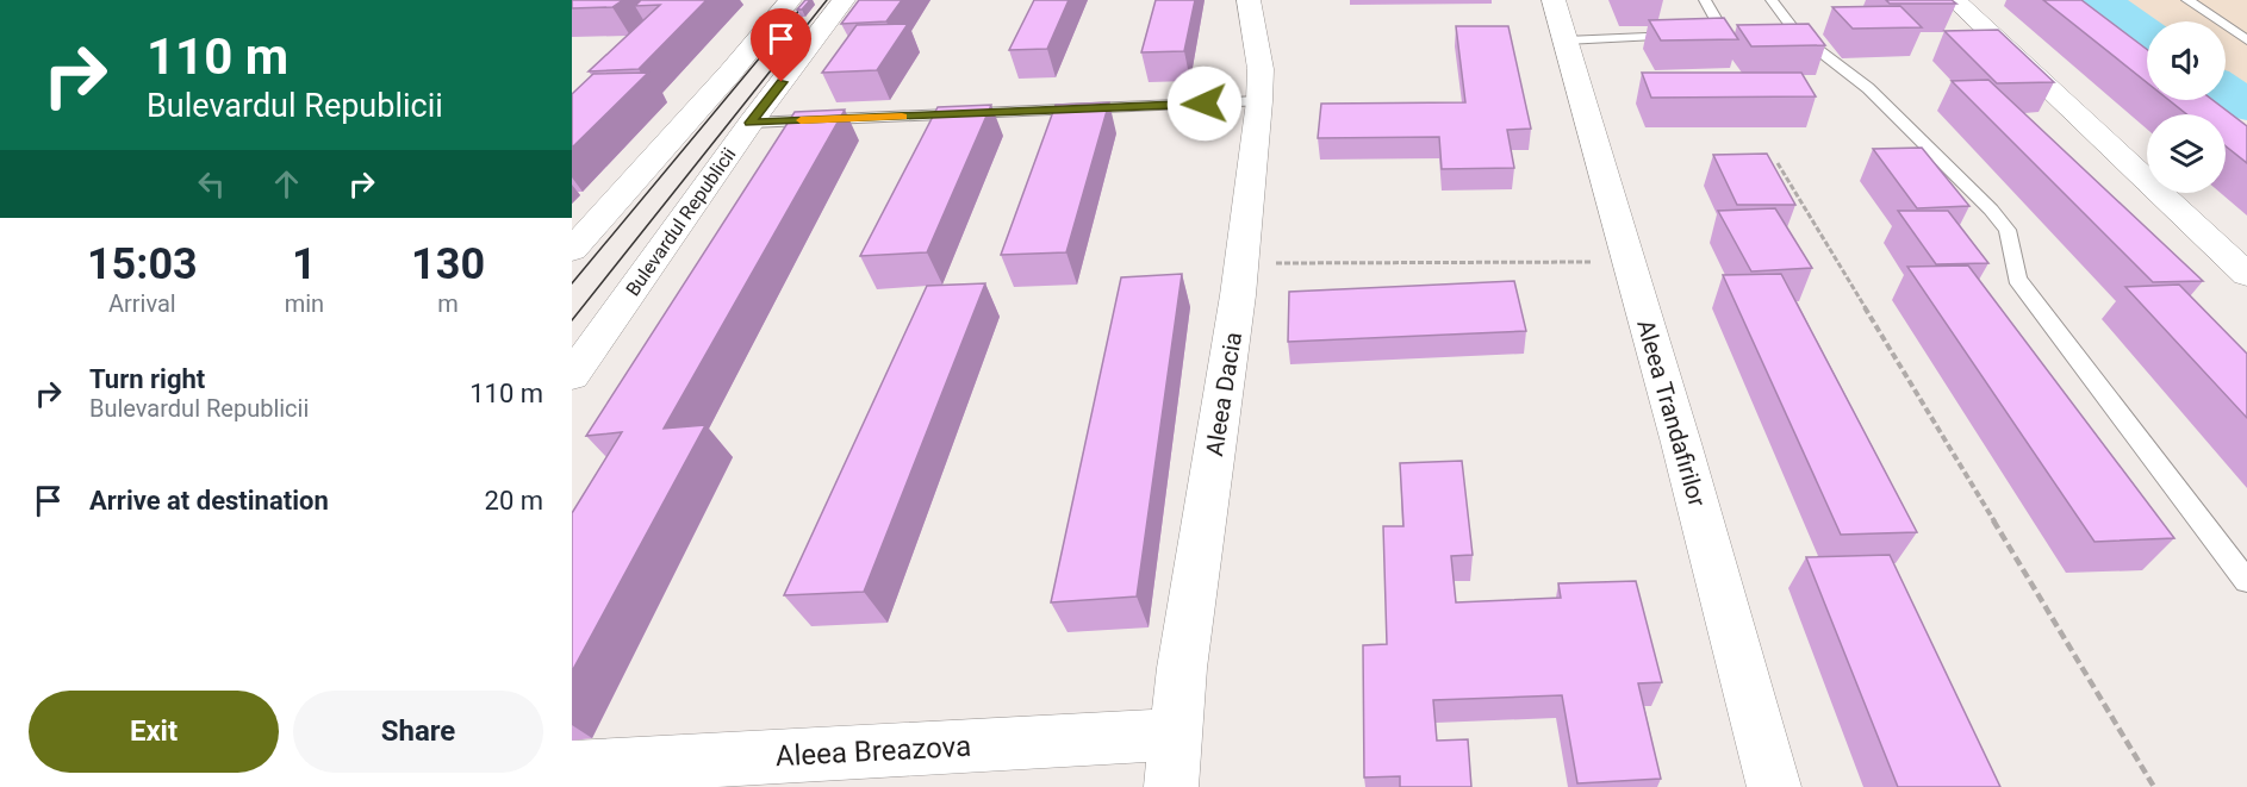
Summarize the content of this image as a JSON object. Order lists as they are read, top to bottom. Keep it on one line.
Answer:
{"streets":{"street":["Bulevardul Republicii","Aleea Dacia","Aleea Trandafirilor","Aleea Breazova"]},"crossings":[["Aleea Dacia","Aleea Breazova"]],"page":{"turn":["110 m","Bulevardul Republicii"],"eta":["15:03","Arrival","1","min","130","m"],"list":[{"name":"Turn right","note":"Bulevardul Republicii","value":"110 m"},{"name":"Arrive at destination","value":"20 m"}],"buttons":["Exit","Share"]}}
